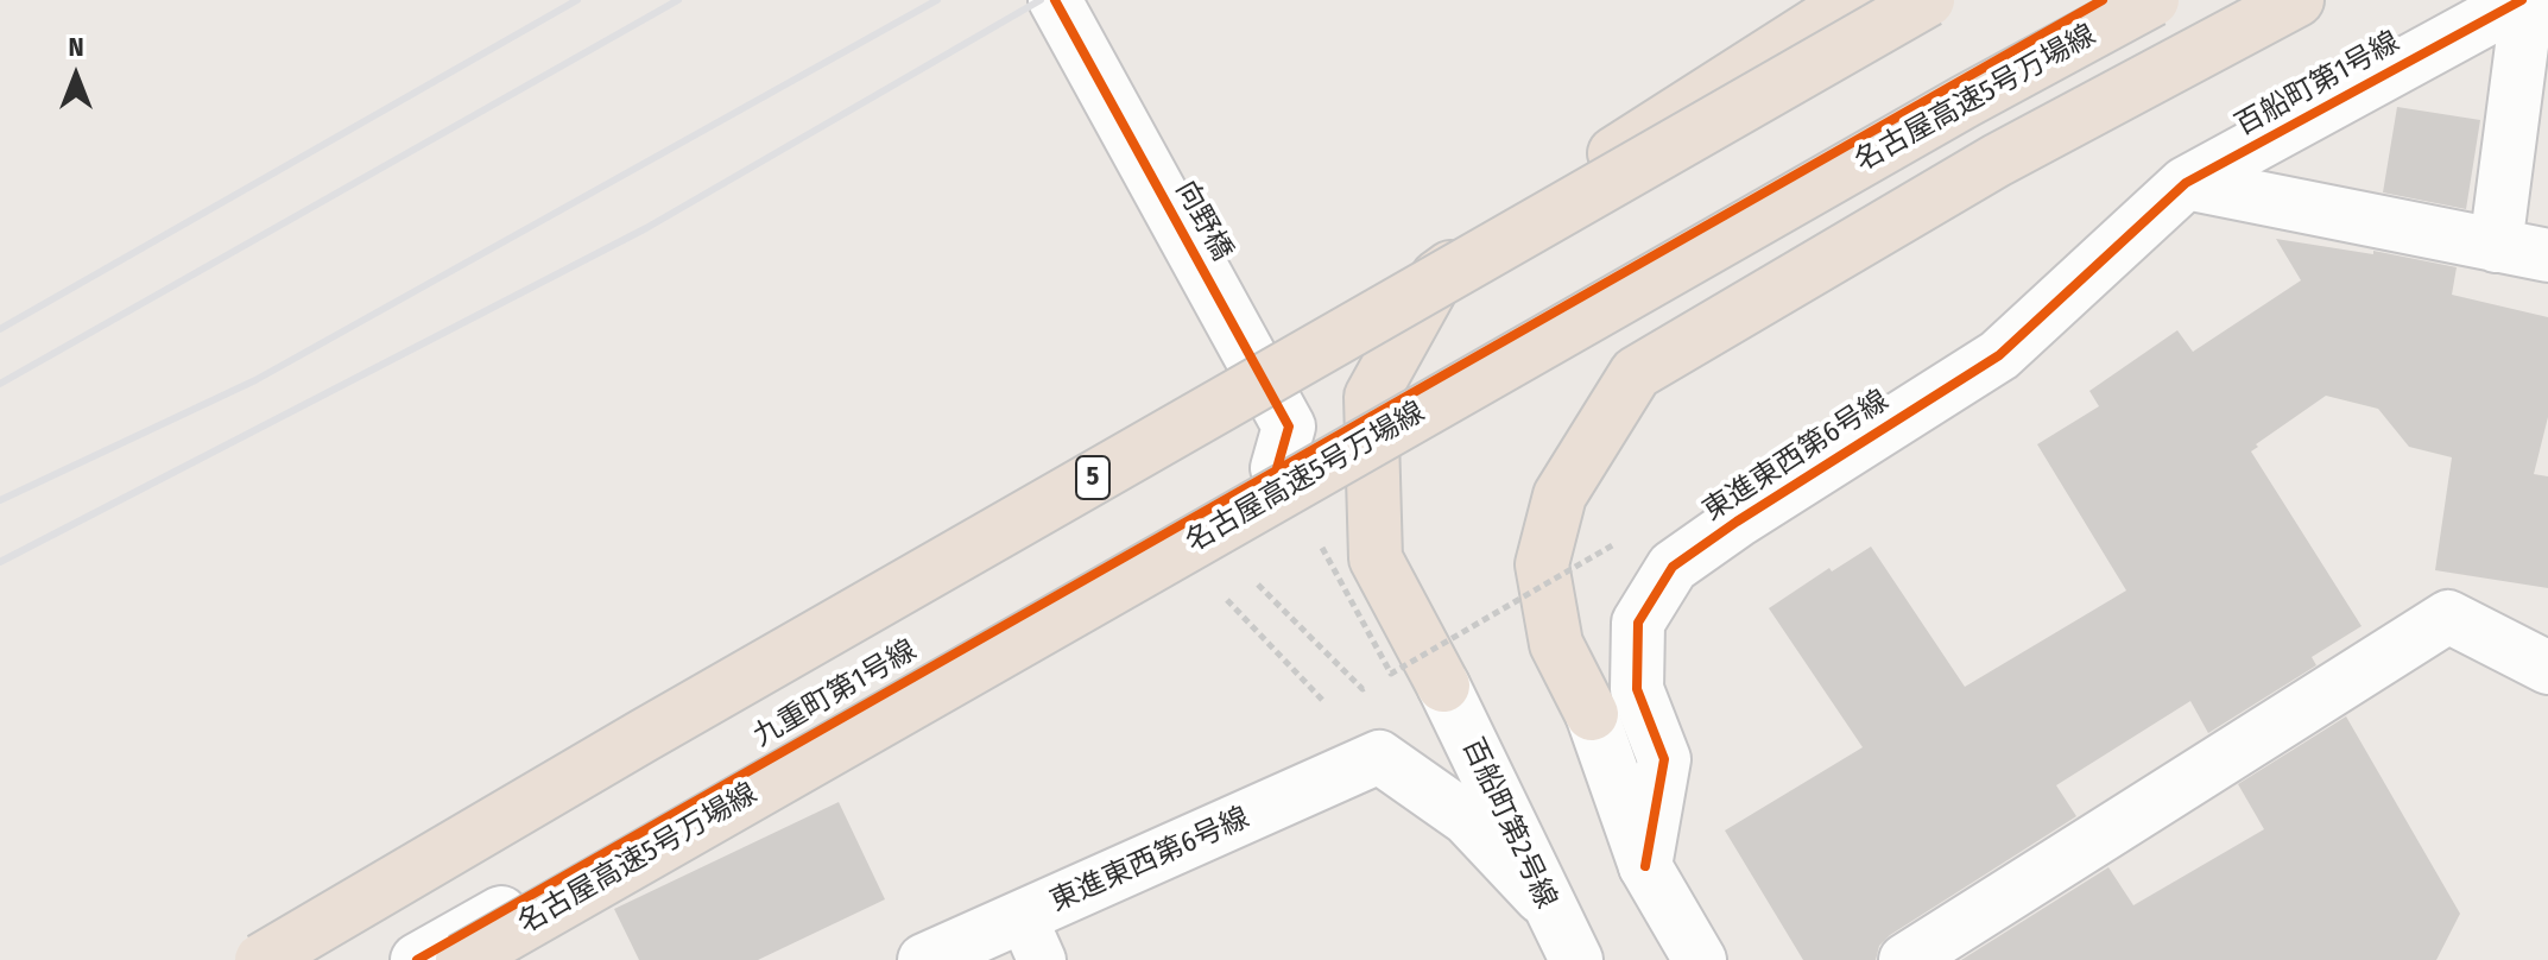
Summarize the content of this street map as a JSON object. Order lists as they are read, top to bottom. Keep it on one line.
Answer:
{"streets":{"highway":["名古屋高速5号万場線","5"],"street":["百船町第1号線","向野橋","東進東西第6号線","九重町第1号線","百船町第2号線"]},"crossings":[["百船町第1号線","東進東西第6号線"],["向野橋","九重町第1号線"],["東進東西第6号線","百船町第2号線"]],"north":"top"}
